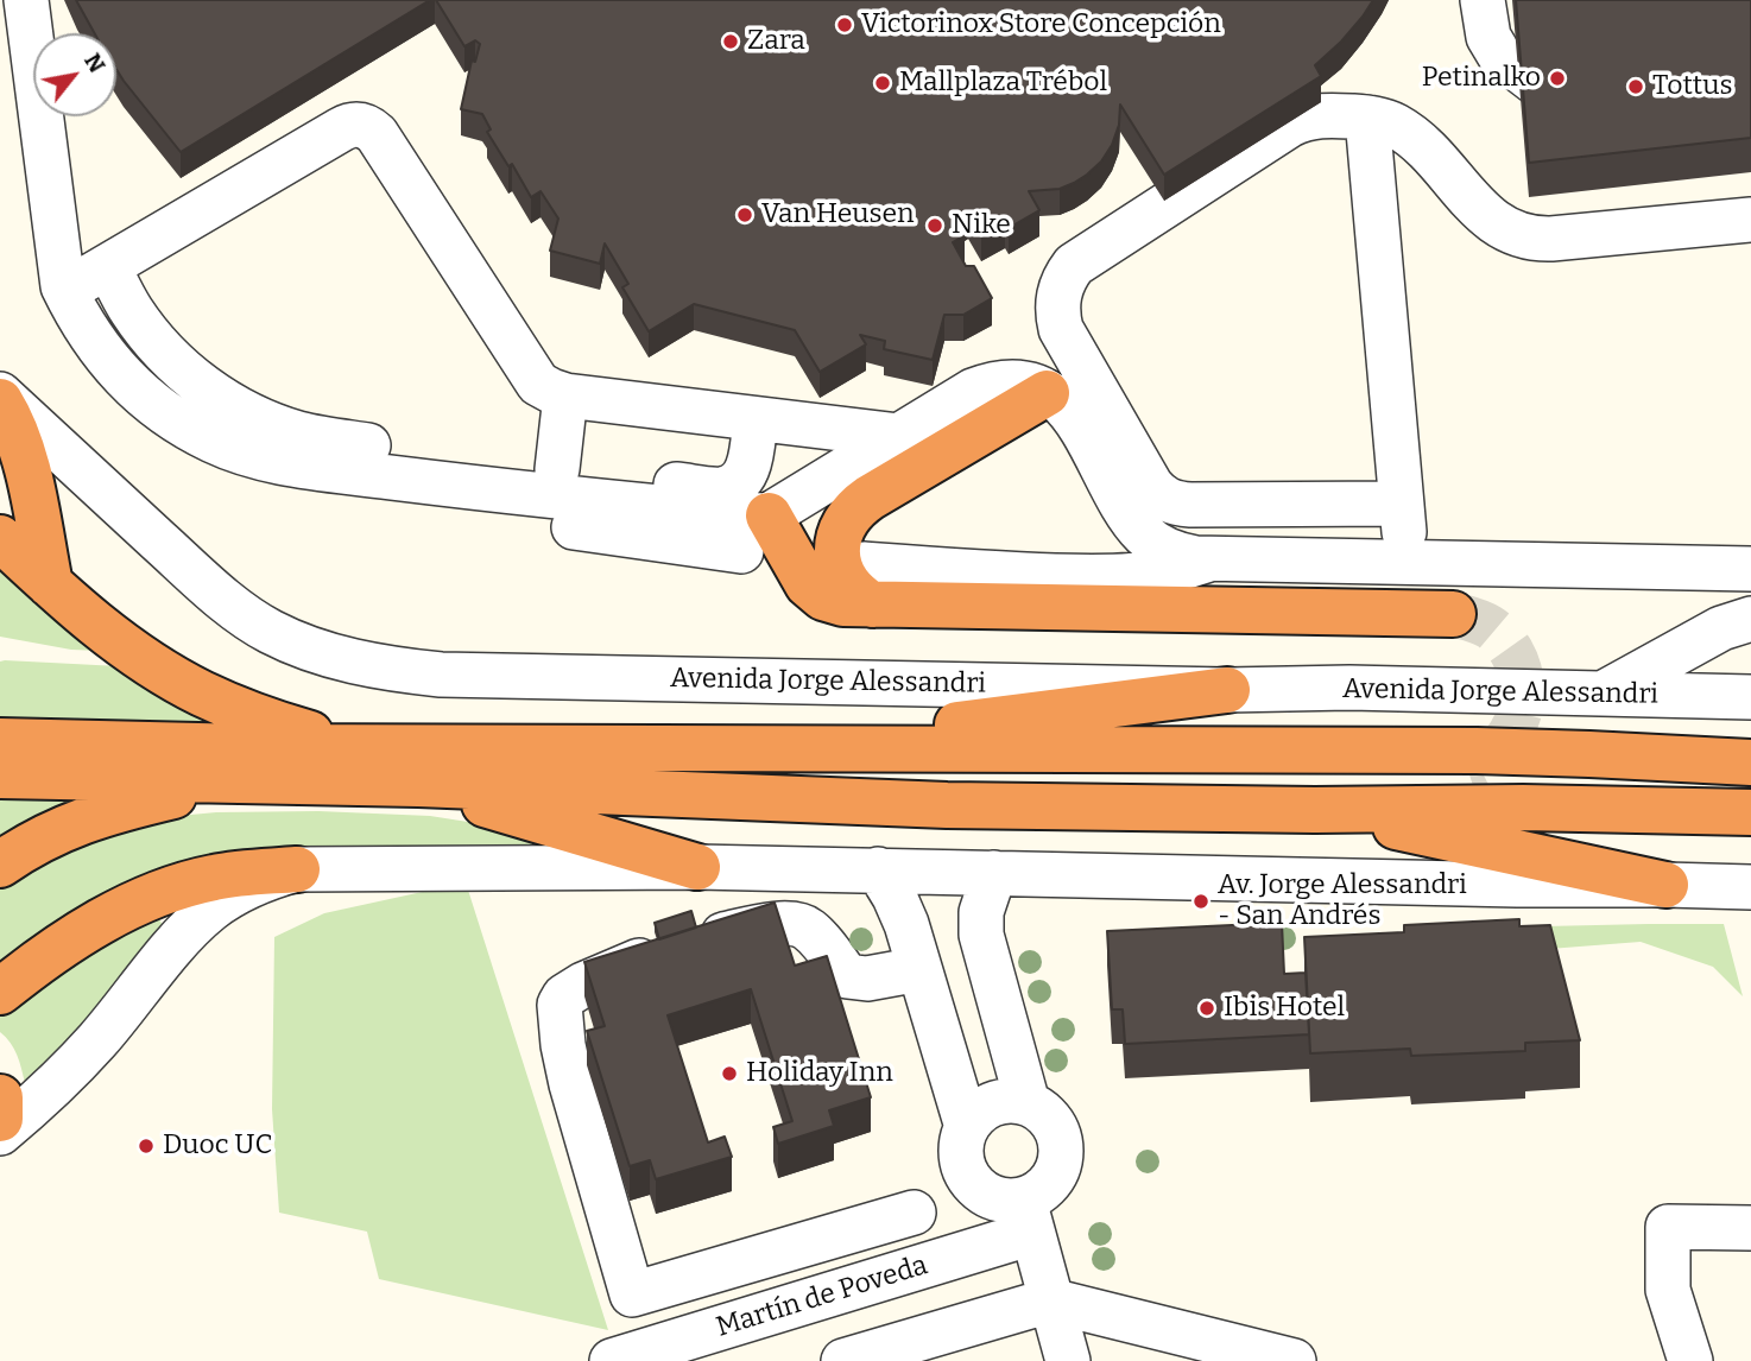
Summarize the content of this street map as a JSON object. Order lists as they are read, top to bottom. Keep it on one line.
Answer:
{"streets":{"street":["Avenida Jorge Alessandri","Martín de Poveda"]},"places":["Victorinox Store Concepción","Zara","Petinalko","Mallplaza Trébol","Tottus","Van Heusen","Nike","Av. Jorge Alessandri - San Andrés","Ibis Hotel","Holiday Inn","Duoc UC"],"north":"top right"}
